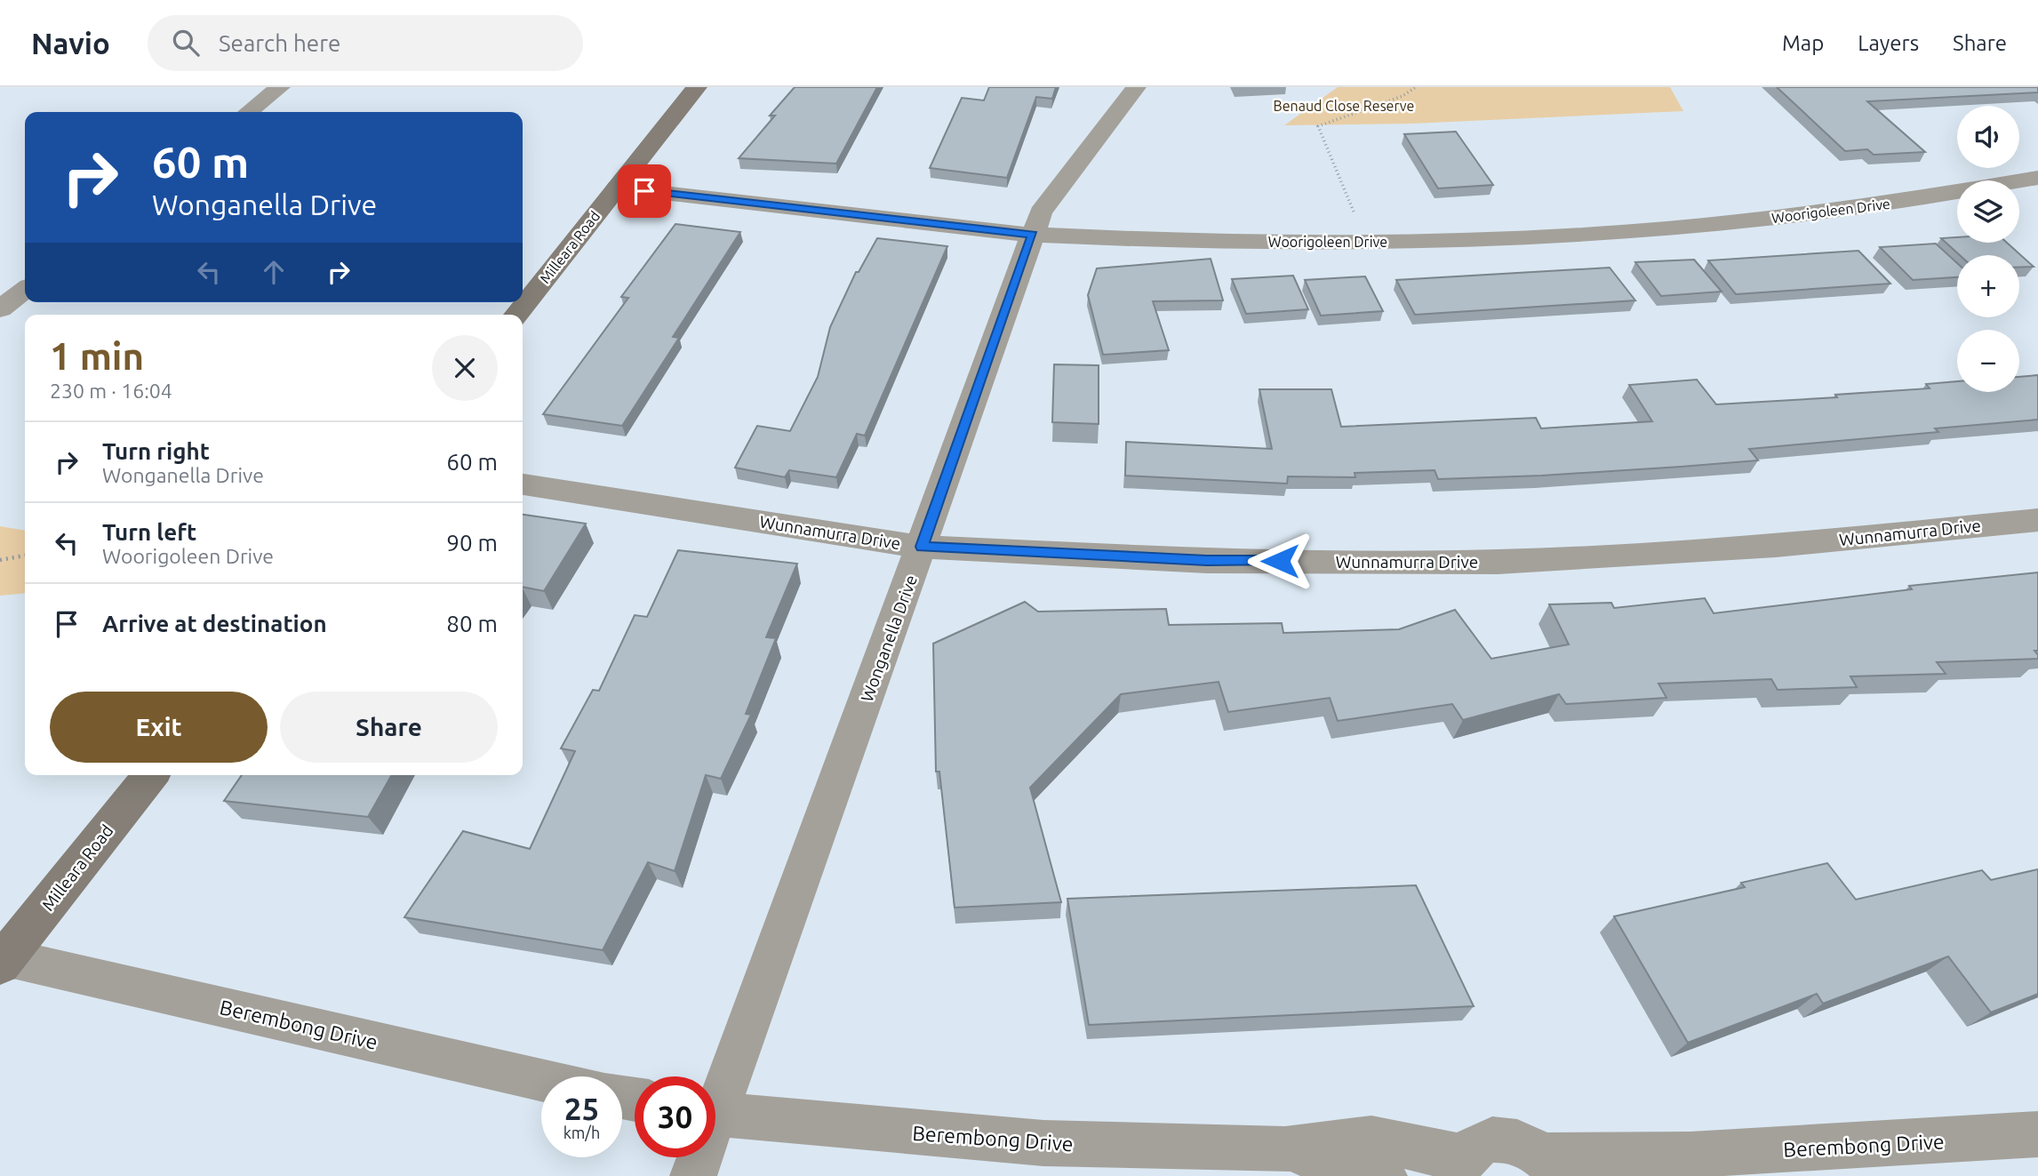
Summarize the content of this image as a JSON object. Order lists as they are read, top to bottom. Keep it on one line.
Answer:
{"streets":{"main road":["Milleara Road"],"street":["Woorigoleen Drive","Wunnamurra Drive","Wonganella Drive","Berembong Drive"]},"crossings":[["Woorigoleen Drive","Milleara Road"],["Woorigoleen Drive","Wonganella Drive"],["Milleara Road","Berembong Drive"],["Wunnamurra Drive","Wonganella Drive"]],"parks":["Benaud Close Reserve"],"page":{"header":"Navio","search":"Search here","nav":["Map","Layers","Share"],"map_buttons":["+","−"],"turn":["60 m","Wonganella Drive"],"heading":["1 min","230 m · 16:04"],"list":[{"name":"Turn right","note":"Wonganella Drive","value":"60 m"},{"name":"Turn left","note":"Woorigoleen Drive","value":"90 m"},{"name":"Arrive at destination","value":"80 m"}],"buttons":["Exit","Share"],"speed":"25 km/h","limit":"30"}}
